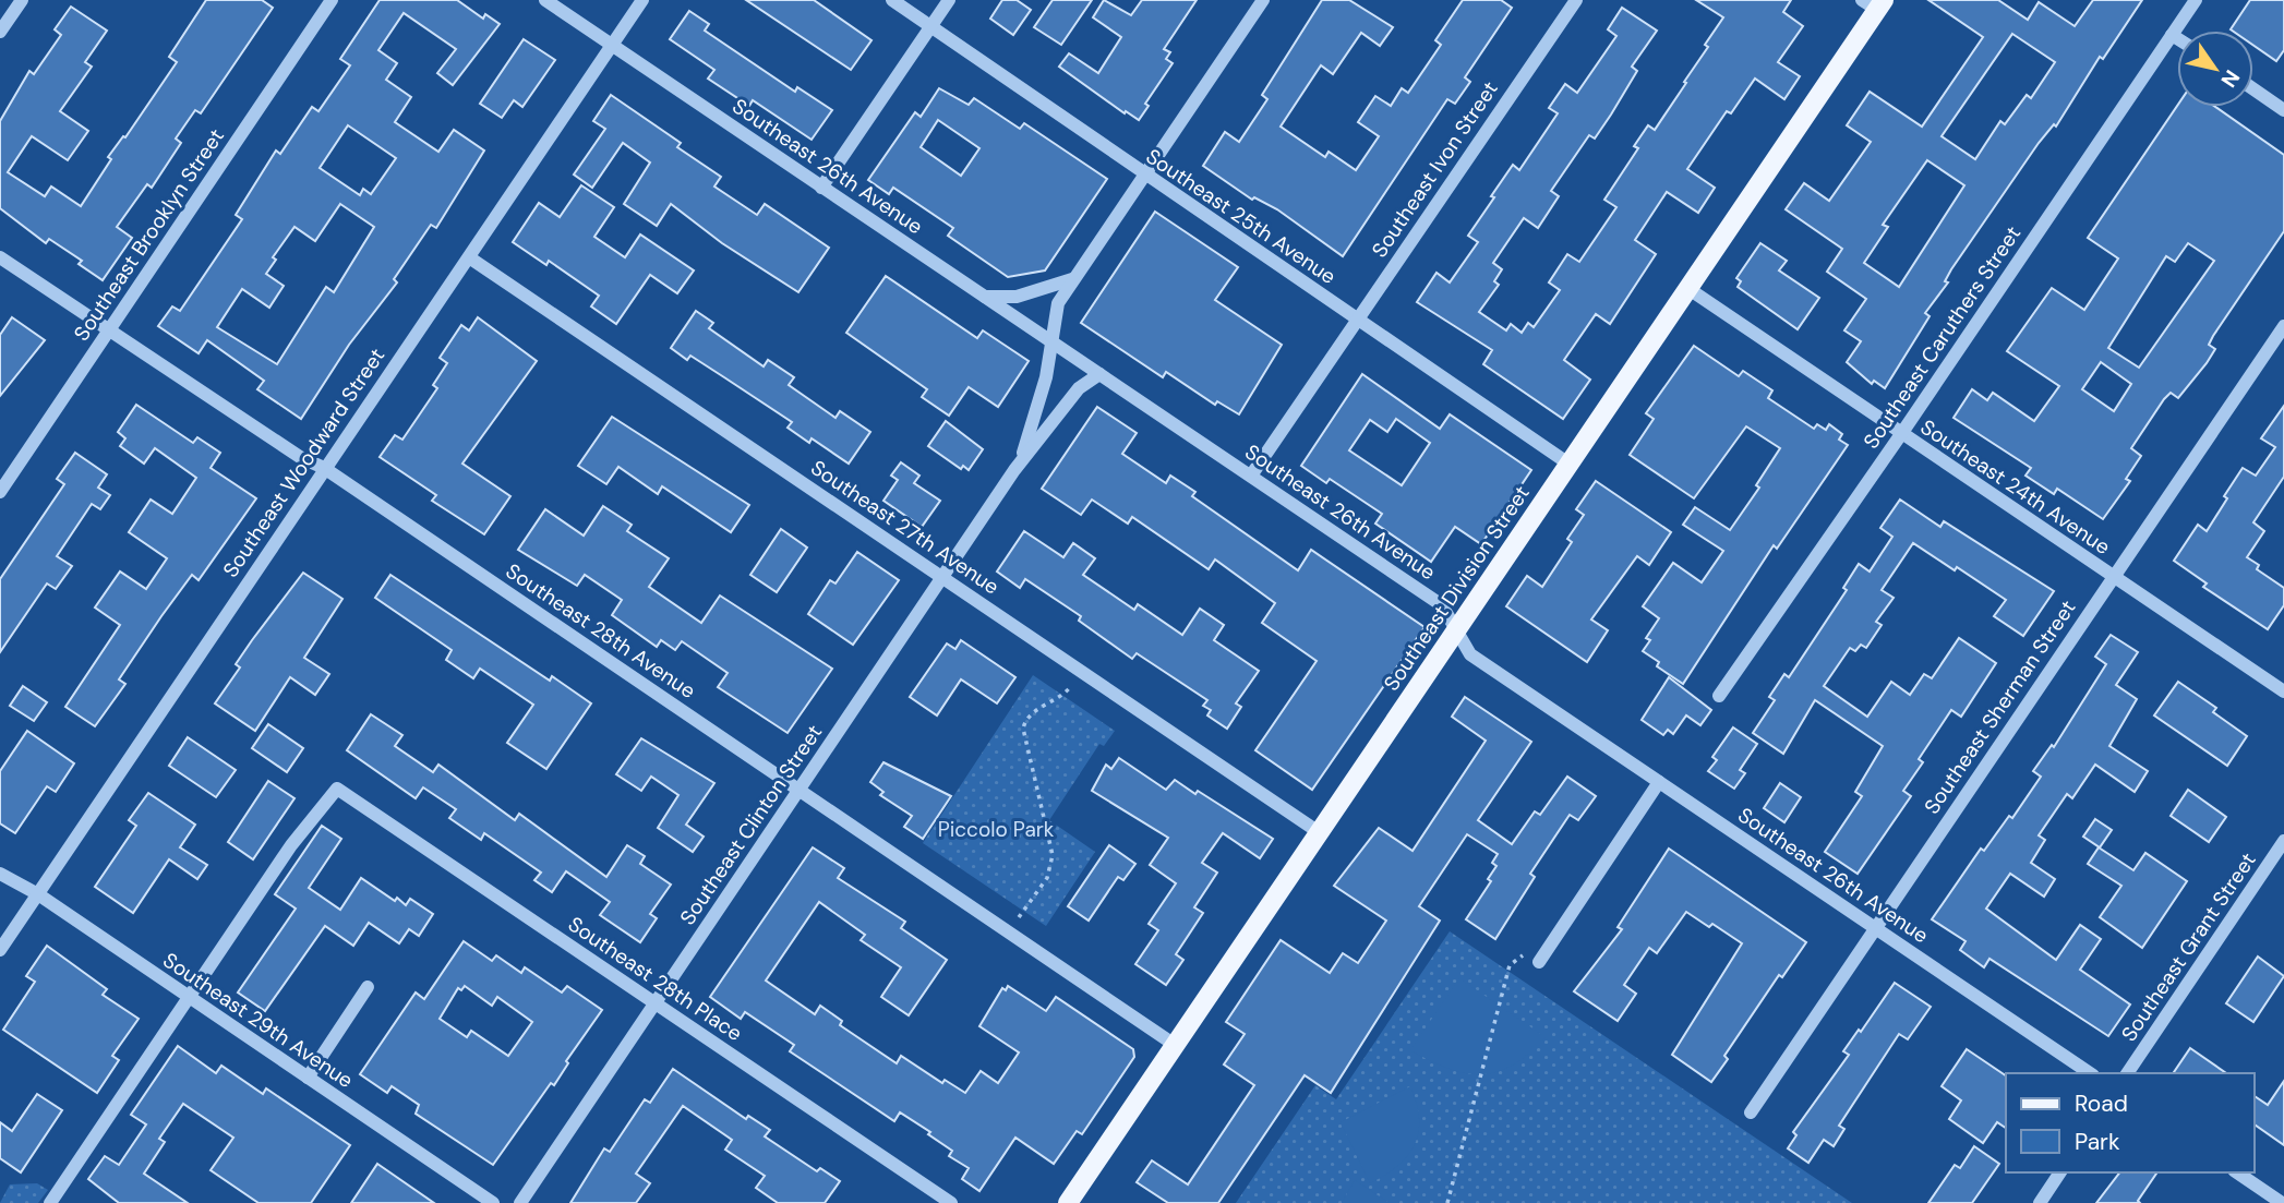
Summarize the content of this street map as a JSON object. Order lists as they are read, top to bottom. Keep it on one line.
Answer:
{"streets":{"main road":["Southeast Division Street"],"street":["Southeast 26th Avenue","Southeast Ivon Street","Southeast 25th Avenue","Southeast Brooklyn Street","Southeast Caruthers Street","Southeast Woodward Street","Southeast 24th Avenue","Southeast 27th Avenue","Southeast 28th Avenue","Southeast Sherman Street","Southeast Clinton Street","Southeast Grant Street","Southeast 28th Place","Southeast 29th Avenue"]},"crossings":[["Southeast 26th Avenue","Southeast Ivon Street"],["Southeast 26th Avenue","Southeast Woodward Street"],["Southeast 26th Avenue","Southeast Division Street"],["Southeast 26th Avenue","Southeast Sherman Street"],["Southeast 26th Avenue","Southeast Clinton Street"],["Southeast Ivon Street","Southeast 25th Avenue"],["Southeast 25th Avenue","Southeast Division Street"],["Southeast 25th Avenue","Southeast Clinton Street"],["Southeast Brooklyn Street","Southeast 28th Avenue"],["Southeast Caruthers Street","Southeast 24th Avenue"],["Southeast Woodward Street","Southeast 27th Avenue"],["Southeast Woodward Street","Southeast 28th Avenue"],["Southeast Woodward Street","Southeast 29th Avenue"],["Southeast 24th Avenue","Southeast Division Street"],["Southeast 24th Avenue","Southeast Sherman Street"],["Southeast 27th Avenue","Southeast Division Street"],["Southeast 27th Avenue","Southeast Clinton Street"],["Southeast Division Street","Southeast 28th Avenue"],["Southeast 28th Avenue","Southeast Clinton Street"],["Southeast Clinton Street","Southeast 28th Place"],["Southeast 28th Place","Southeast 29th Avenue"]],"parks":["Piccolo Park"],"legend":["Road","Park"],"north":"bottom right"}
